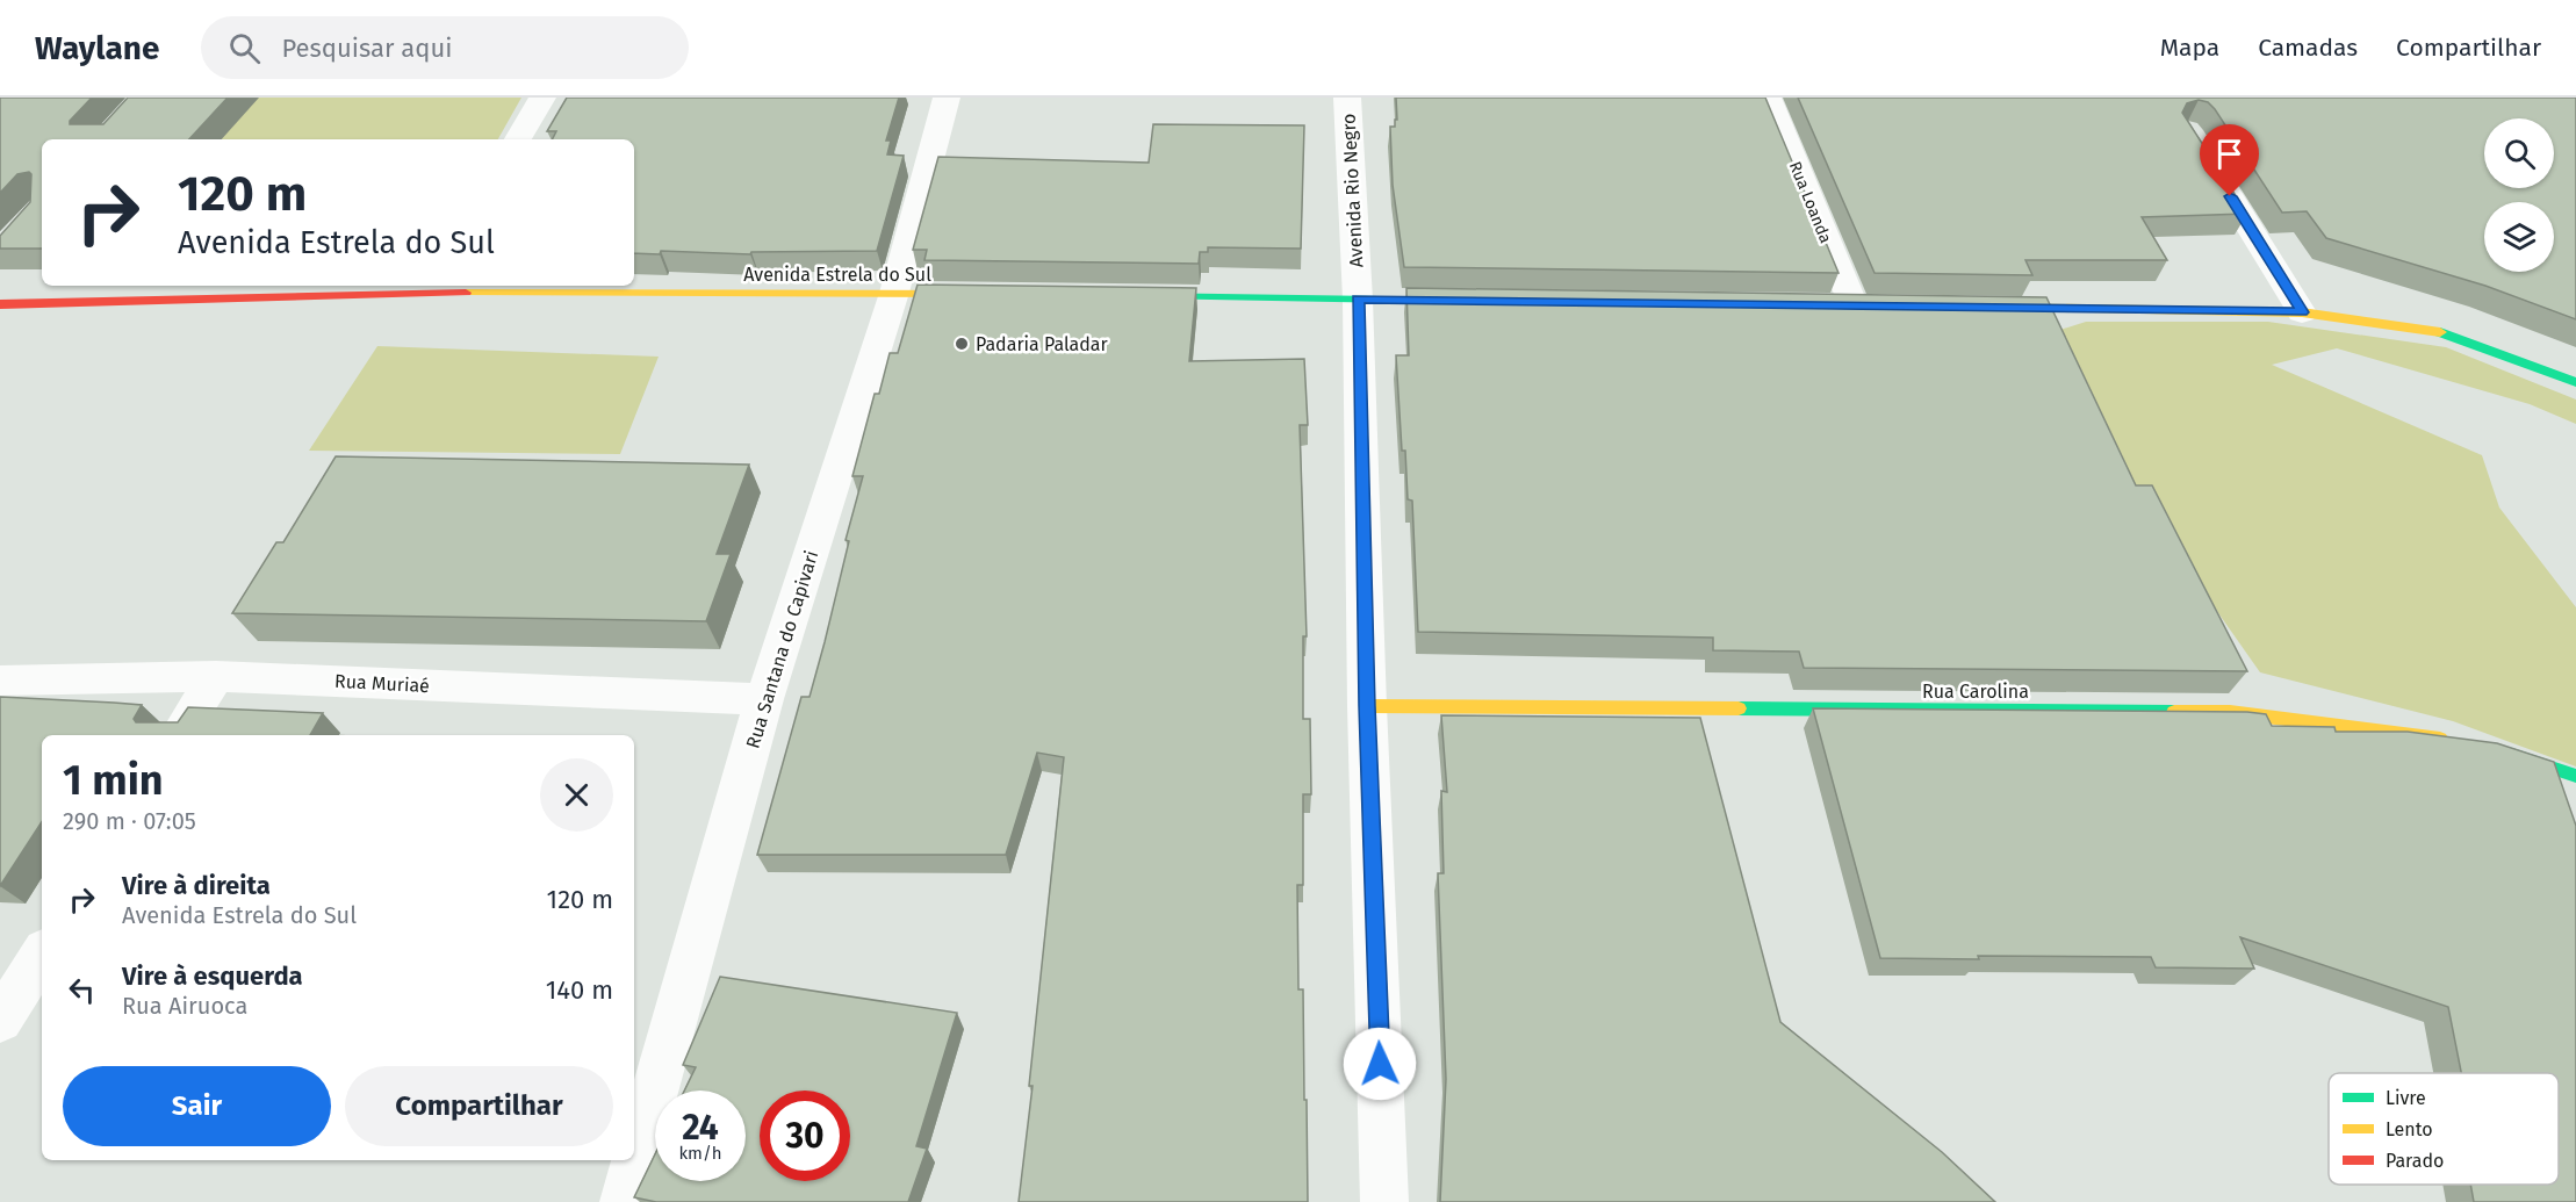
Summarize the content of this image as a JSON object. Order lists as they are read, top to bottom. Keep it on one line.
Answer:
{"streets":{"street":["Avenida Rio Negro","Rua Loanda","Avenida Estrela do Sul","Rua Santana do Capivari","Rua Muriaé","Rua Carolina"]},"crossings":[["Avenida Rio Negro","Rua Carolina"],["Avenida Estrela do Sul","Rua Santana do Capivari"],["Rua Santana do Capivari","Rua Muriaé"]],"places":["Padaria Paladar"],"legend":["Livre","Lento","Parado"],"page":{"header":"Waylane","search":"Pesquisar aqui","nav":["Mapa","Camadas","Compartilhar"],"turn":["120 m","Avenida Estrela do Sul"],"heading":["1 min","290 m · 07:05"],"list":[{"name":"Vire à direita","note":"Avenida Estrela do Sul","value":"120 m"},{"name":"Vire à esquerda","note":"Rua Airuoca","value":"140 m"}],"buttons":["Sair","Compartilhar"],"speed":"24 km/h","limit":"30"}}
